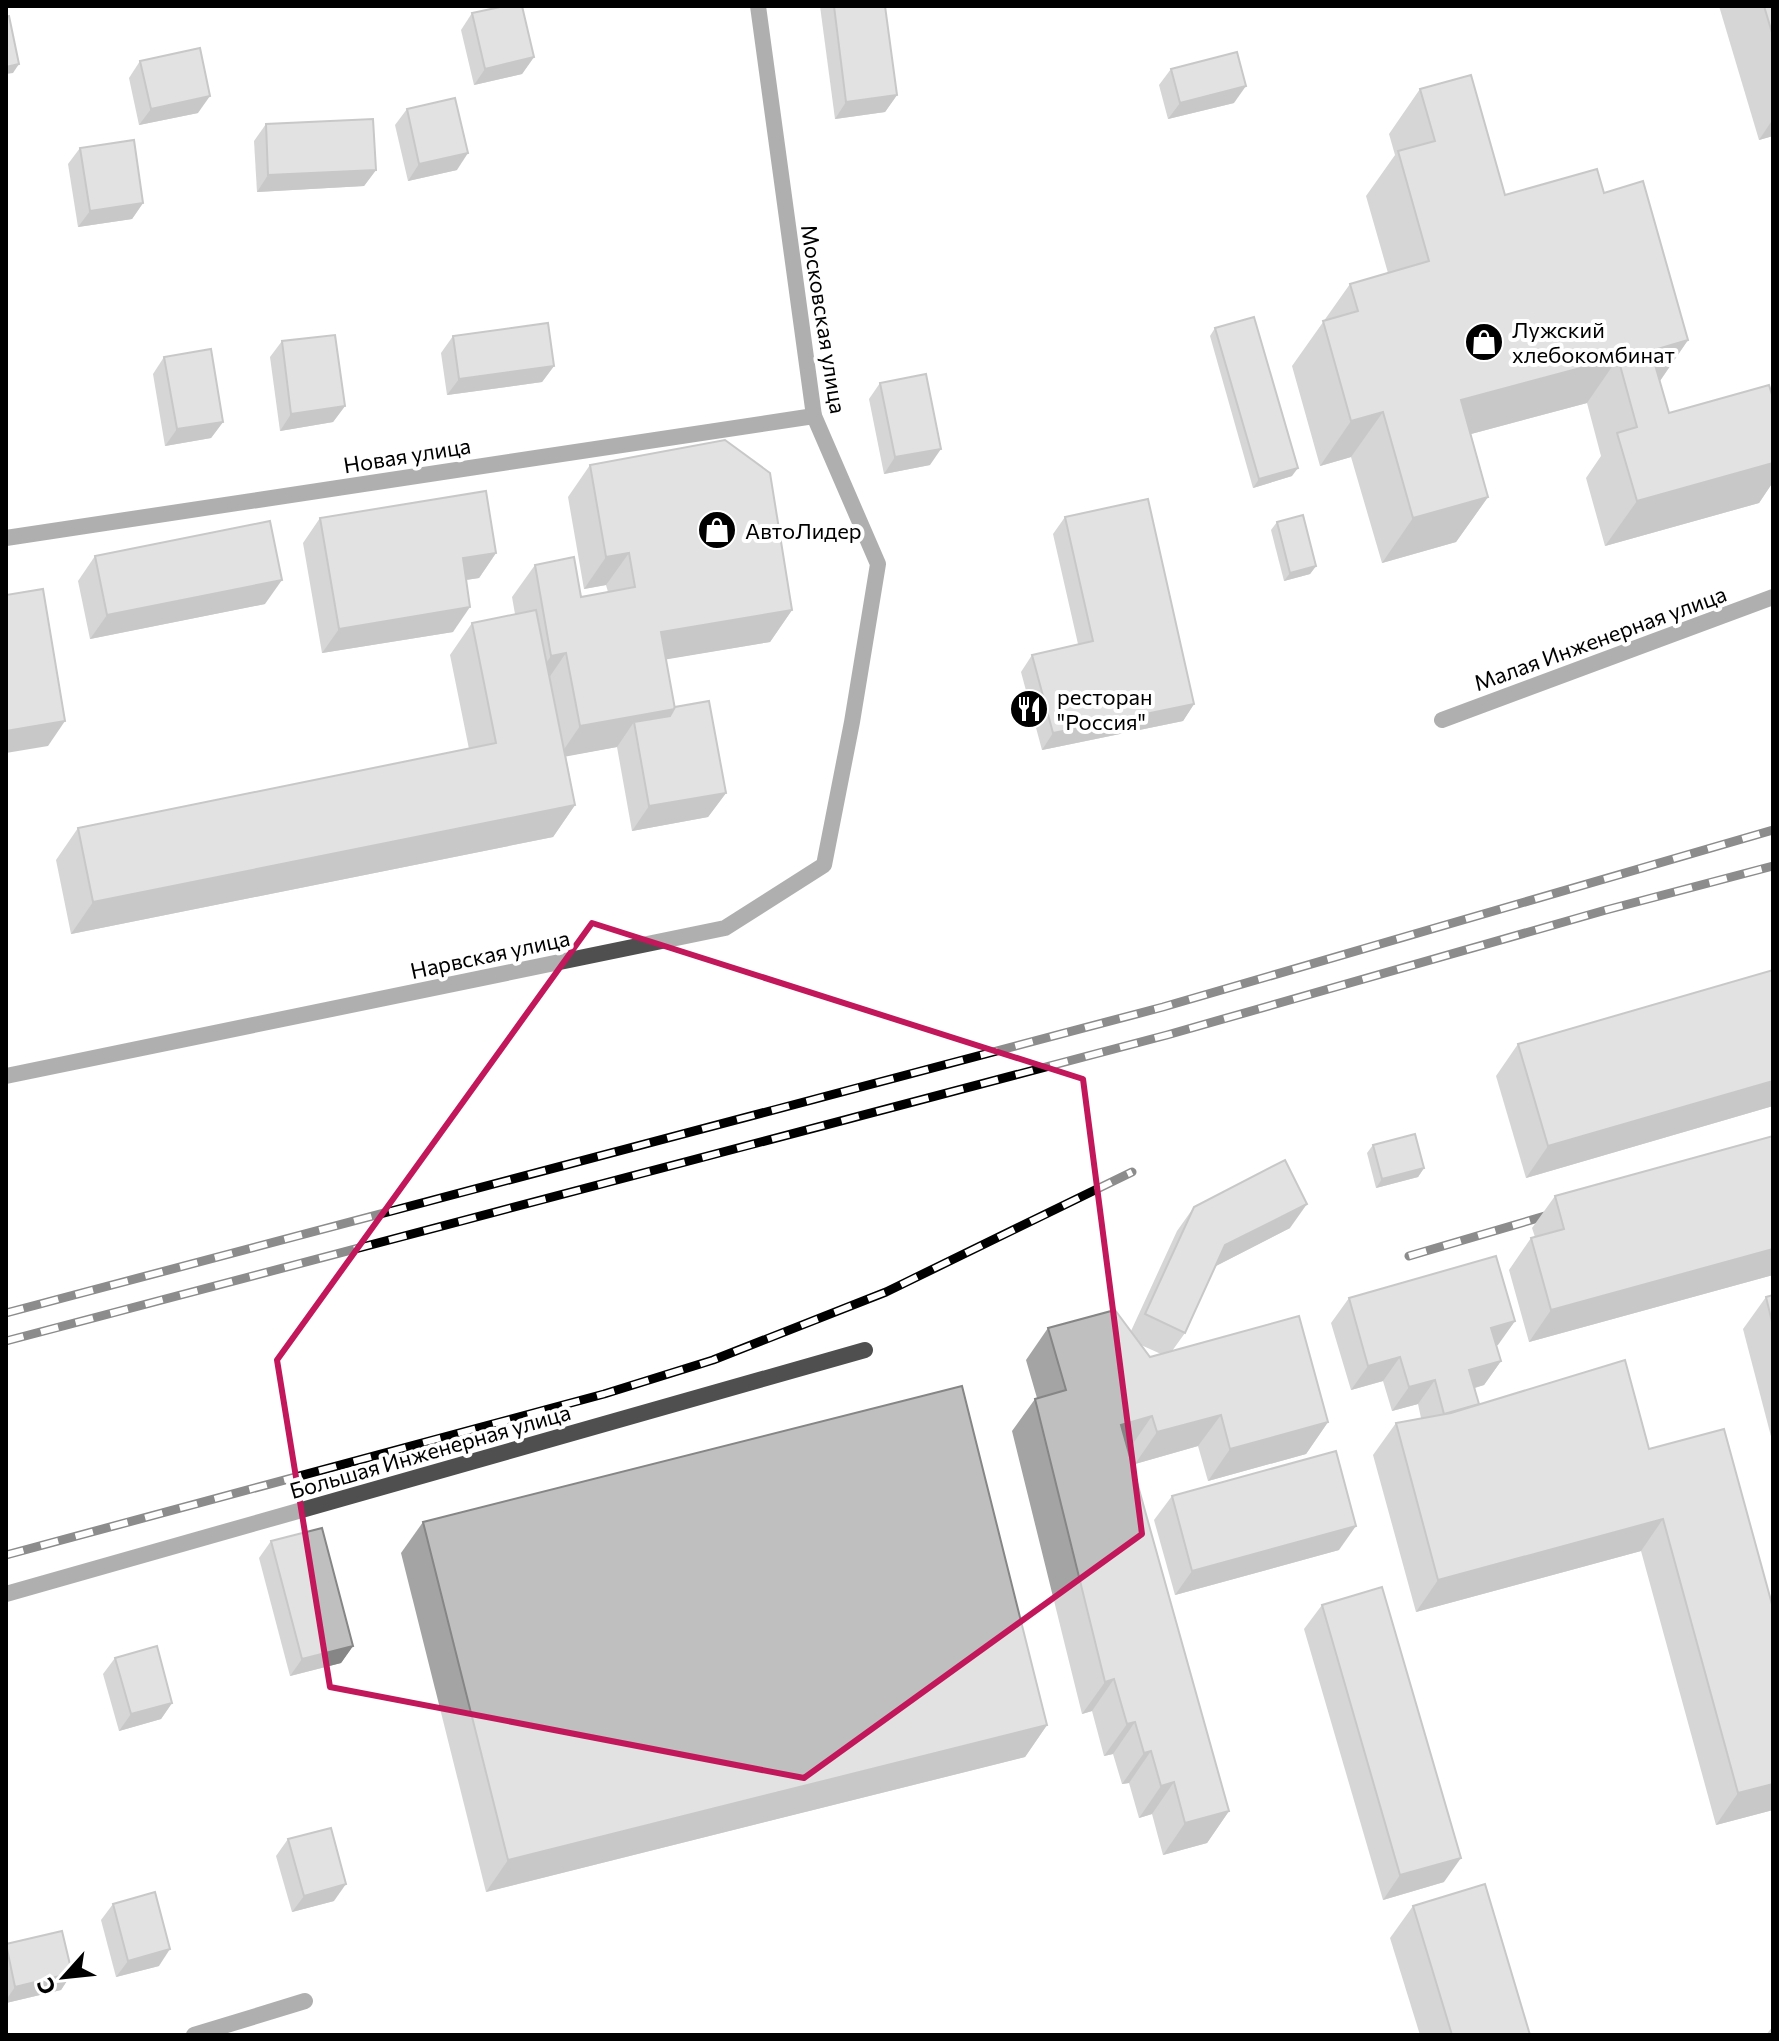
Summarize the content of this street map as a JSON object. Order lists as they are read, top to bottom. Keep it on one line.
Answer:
{"streets":{"street":["Московская улица","Новая улица","Малая Инженерная улица","Нарвская улица","Большая Инженерная улица"]},"crossings":[["Московская улица","Новая улица"],["Московская улица","Нарвская улица"]],"places":{"shop":["Лужский хлебокомбинат","АвтоЛидер"],"restaurant":["ресторан \"Россия\""]},"north":"bottom left"}
